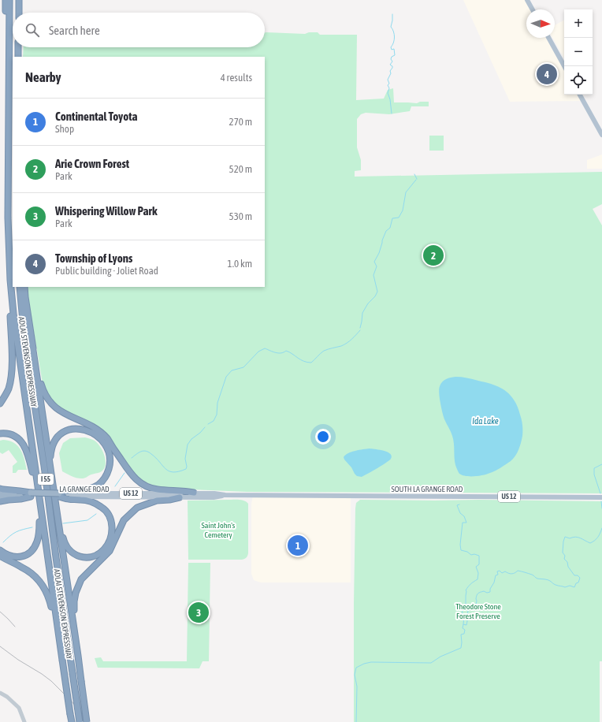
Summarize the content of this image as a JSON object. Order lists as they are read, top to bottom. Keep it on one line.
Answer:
{"streets":{"highway":["ADLAI STEVENSON EXPRESSWAY","I 55","LA GRANGE ROAD"],"main road":["SOUTH LA GRANGE ROAD","US 12"]},"crossings":[["LA GRANGE ROAD","SOUTH LA GRANGE ROAD"]],"water":["Ida Lake"],"parks":["Saint John's Cemetery","Theodore Stone Forest Preserve"],"north":"right","page":{"map_buttons":["+","−"],"search":"Search here","heading":["Nearby","4 results"],"pins":["4","2","1","3"],"list":[{"mark":"1","name":"Continental Toyota","note":"Shop","value":"270 m"},{"mark":"2","name":"Arie Crown Forest","note":"Park","value":"520 m"},{"mark":"3","name":"Whispering Willow Park","note":"Park","value":"530 m"},{"mark":"4","name":"Township of Lyons","note":"Public building · Joliet Road","value":"1.0 km"}]}}
